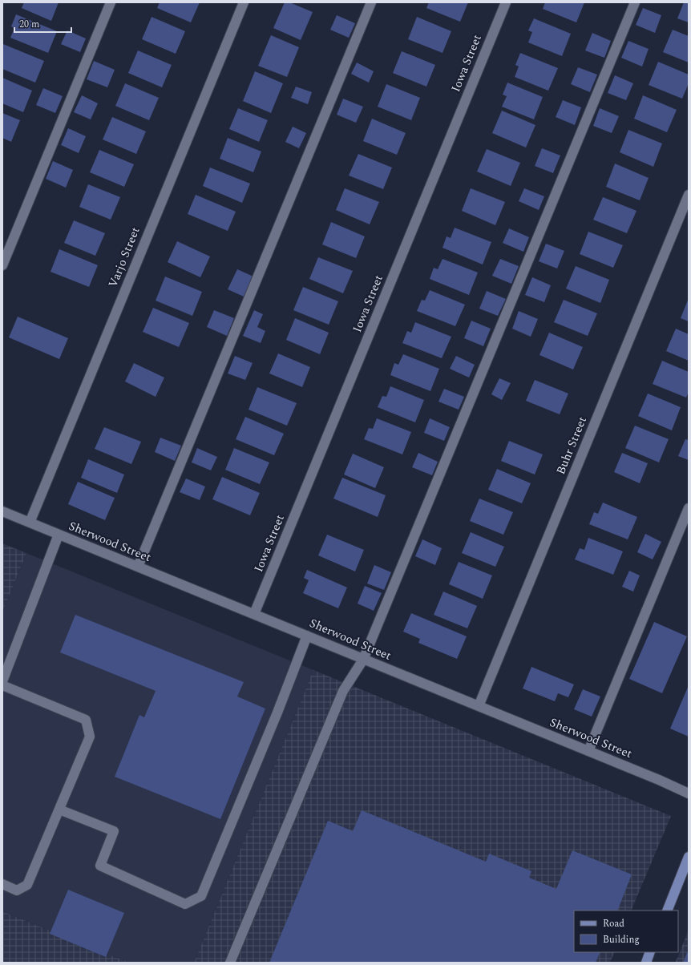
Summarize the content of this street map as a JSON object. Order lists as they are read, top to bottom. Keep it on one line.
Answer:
{"streets":{"street":["Iowa Street","Varjo Street","Buhr Street","Sherwood Street"]},"crossings":[["Iowa Street","Sherwood Street"],["Varjo Street","Sherwood Street"],["Buhr Street","Sherwood Street"]],"legend":["Road","Building"],"scale_bar":"20 m"}
